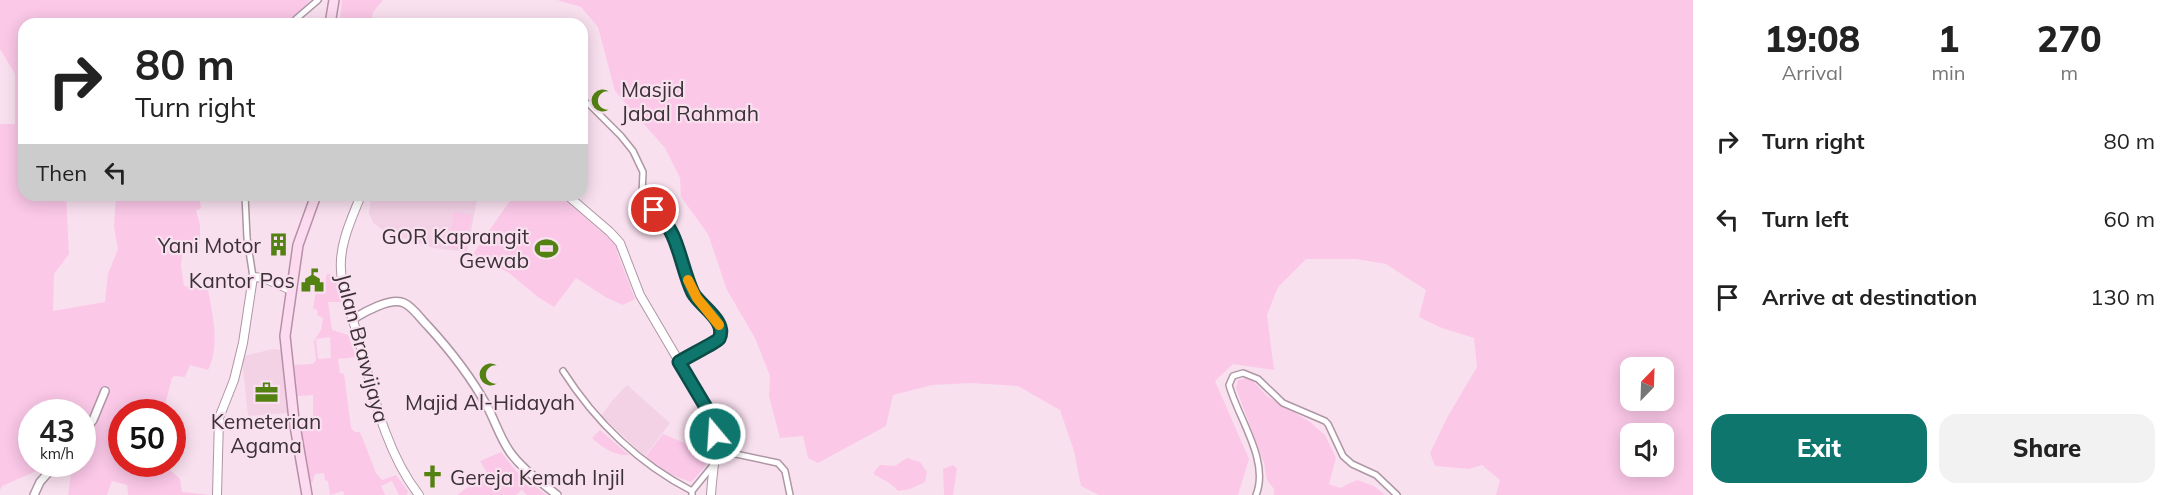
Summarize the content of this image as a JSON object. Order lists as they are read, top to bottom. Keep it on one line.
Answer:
{"streets":{"main road":["Jalan Brawijaya"]},"places":{"mosque":["Masjid Jabal Rahmah","Majid Al-Hidayah"],"building":["Yani Motor"],"sports":["GOR Kaprangit Gewab"],"public building":["Kantor Pos"],"office":["Kemeterian Agama"],"church":["Gereja Kemah Injil"]},"north":"top right","page":{"eta":["19:08","Arrival","1","min","270","m"],"turn":["80 m","Turn right"],"list":[{"name":"Turn right","value":"80 m"},{"name":"Turn left","value":"60 m"},{"name":"Arrive at destination","value":"130 m"}],"then":"Then","speed":"43 km/h","limit":"50","buttons":["Exit","Share"]}}
